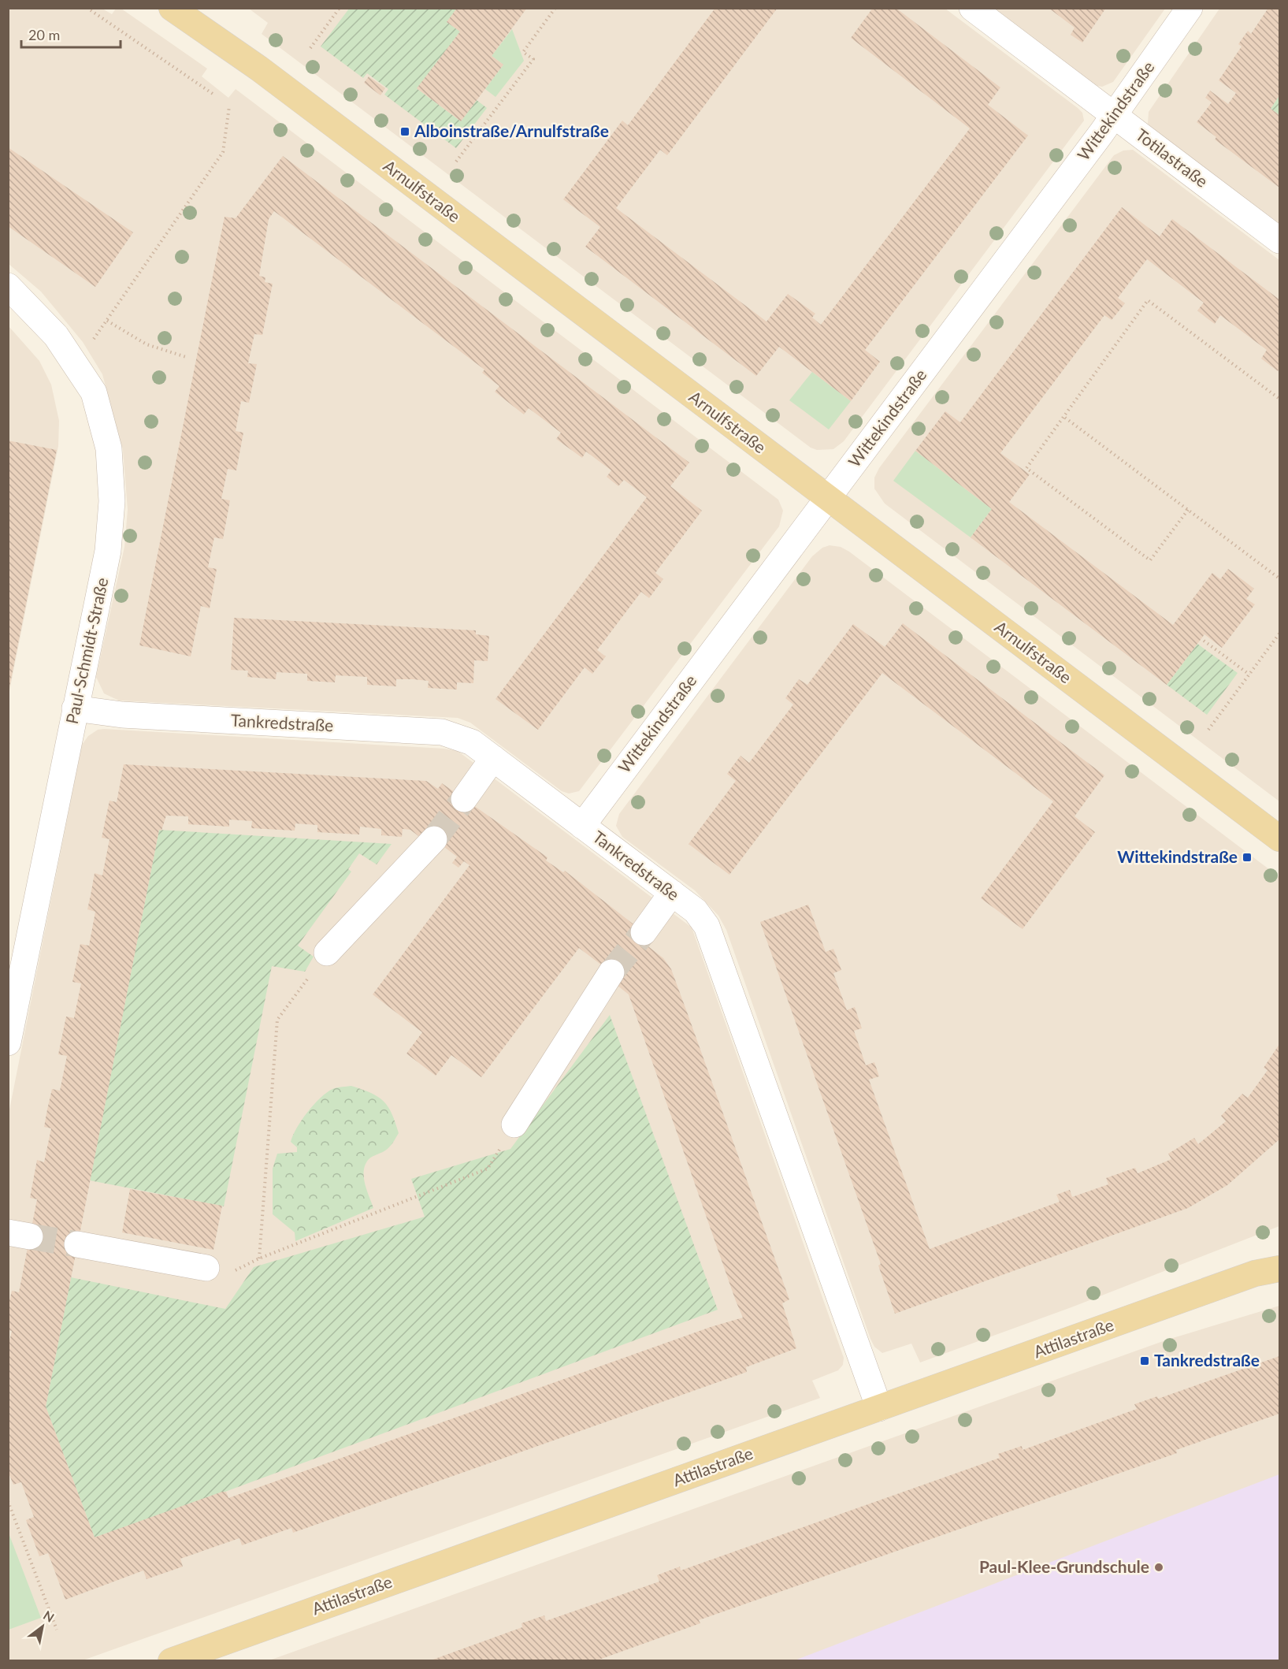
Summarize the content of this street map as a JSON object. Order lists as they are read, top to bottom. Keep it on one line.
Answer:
{"streets":{"main road":["Arnulfstraße","Attilastraße"],"street":["Wittekindstraße","Totilastraße","Paul-Schmidt-Straße","Tankredstraße"]},"crossings":[["Wittekindstraße","Totilastraße"],["Wittekindstraße","Arnulfstraße"],["Wittekindstraße","Tankredstraße"],["Paul-Schmidt-Straße","Tankredstraße"],["Tankredstraße","Attilastraße"]],"places":{"transit":["Alboinstraße/Arnulfstraße","Wittekindstraße","Tankredstraße"],"other":["Paul-Klee-Grundschule"]},"scale_bar":"20 m","north":"top right"}
